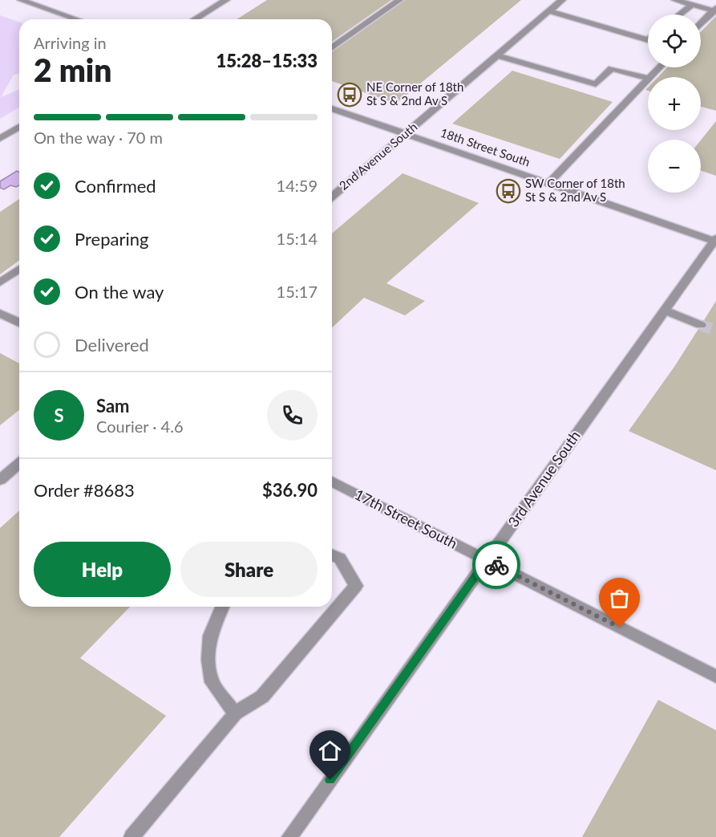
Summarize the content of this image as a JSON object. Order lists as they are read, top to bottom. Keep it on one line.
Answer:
{"streets":{"street":["18th Street South","2nd Avenue South","3rd Avenue South","17th Street South"]},"crossings":[["18th Street South","2nd Avenue South"],["18th Street South","3rd Avenue South"],["3rd Avenue South","17th Street South"]],"places":{"bus stop":["NE Corner of 18th St S & 2nd Av S","SW Corner of 18th St S & 2nd Av S"]},"page":{"map_buttons":["+","−"],"heading":["2 min","Arriving in","15:28–15:33"],"panel":["Sam","Courier · 4.6","Order #8683","$36.90"],"bar":"On the way · 70 m","list":[["Confirmed","14:59"],["Preparing","15:14"],["On the way","15:17"],"Delivered"],"round":"S","buttons":["Help","Share"]}}
